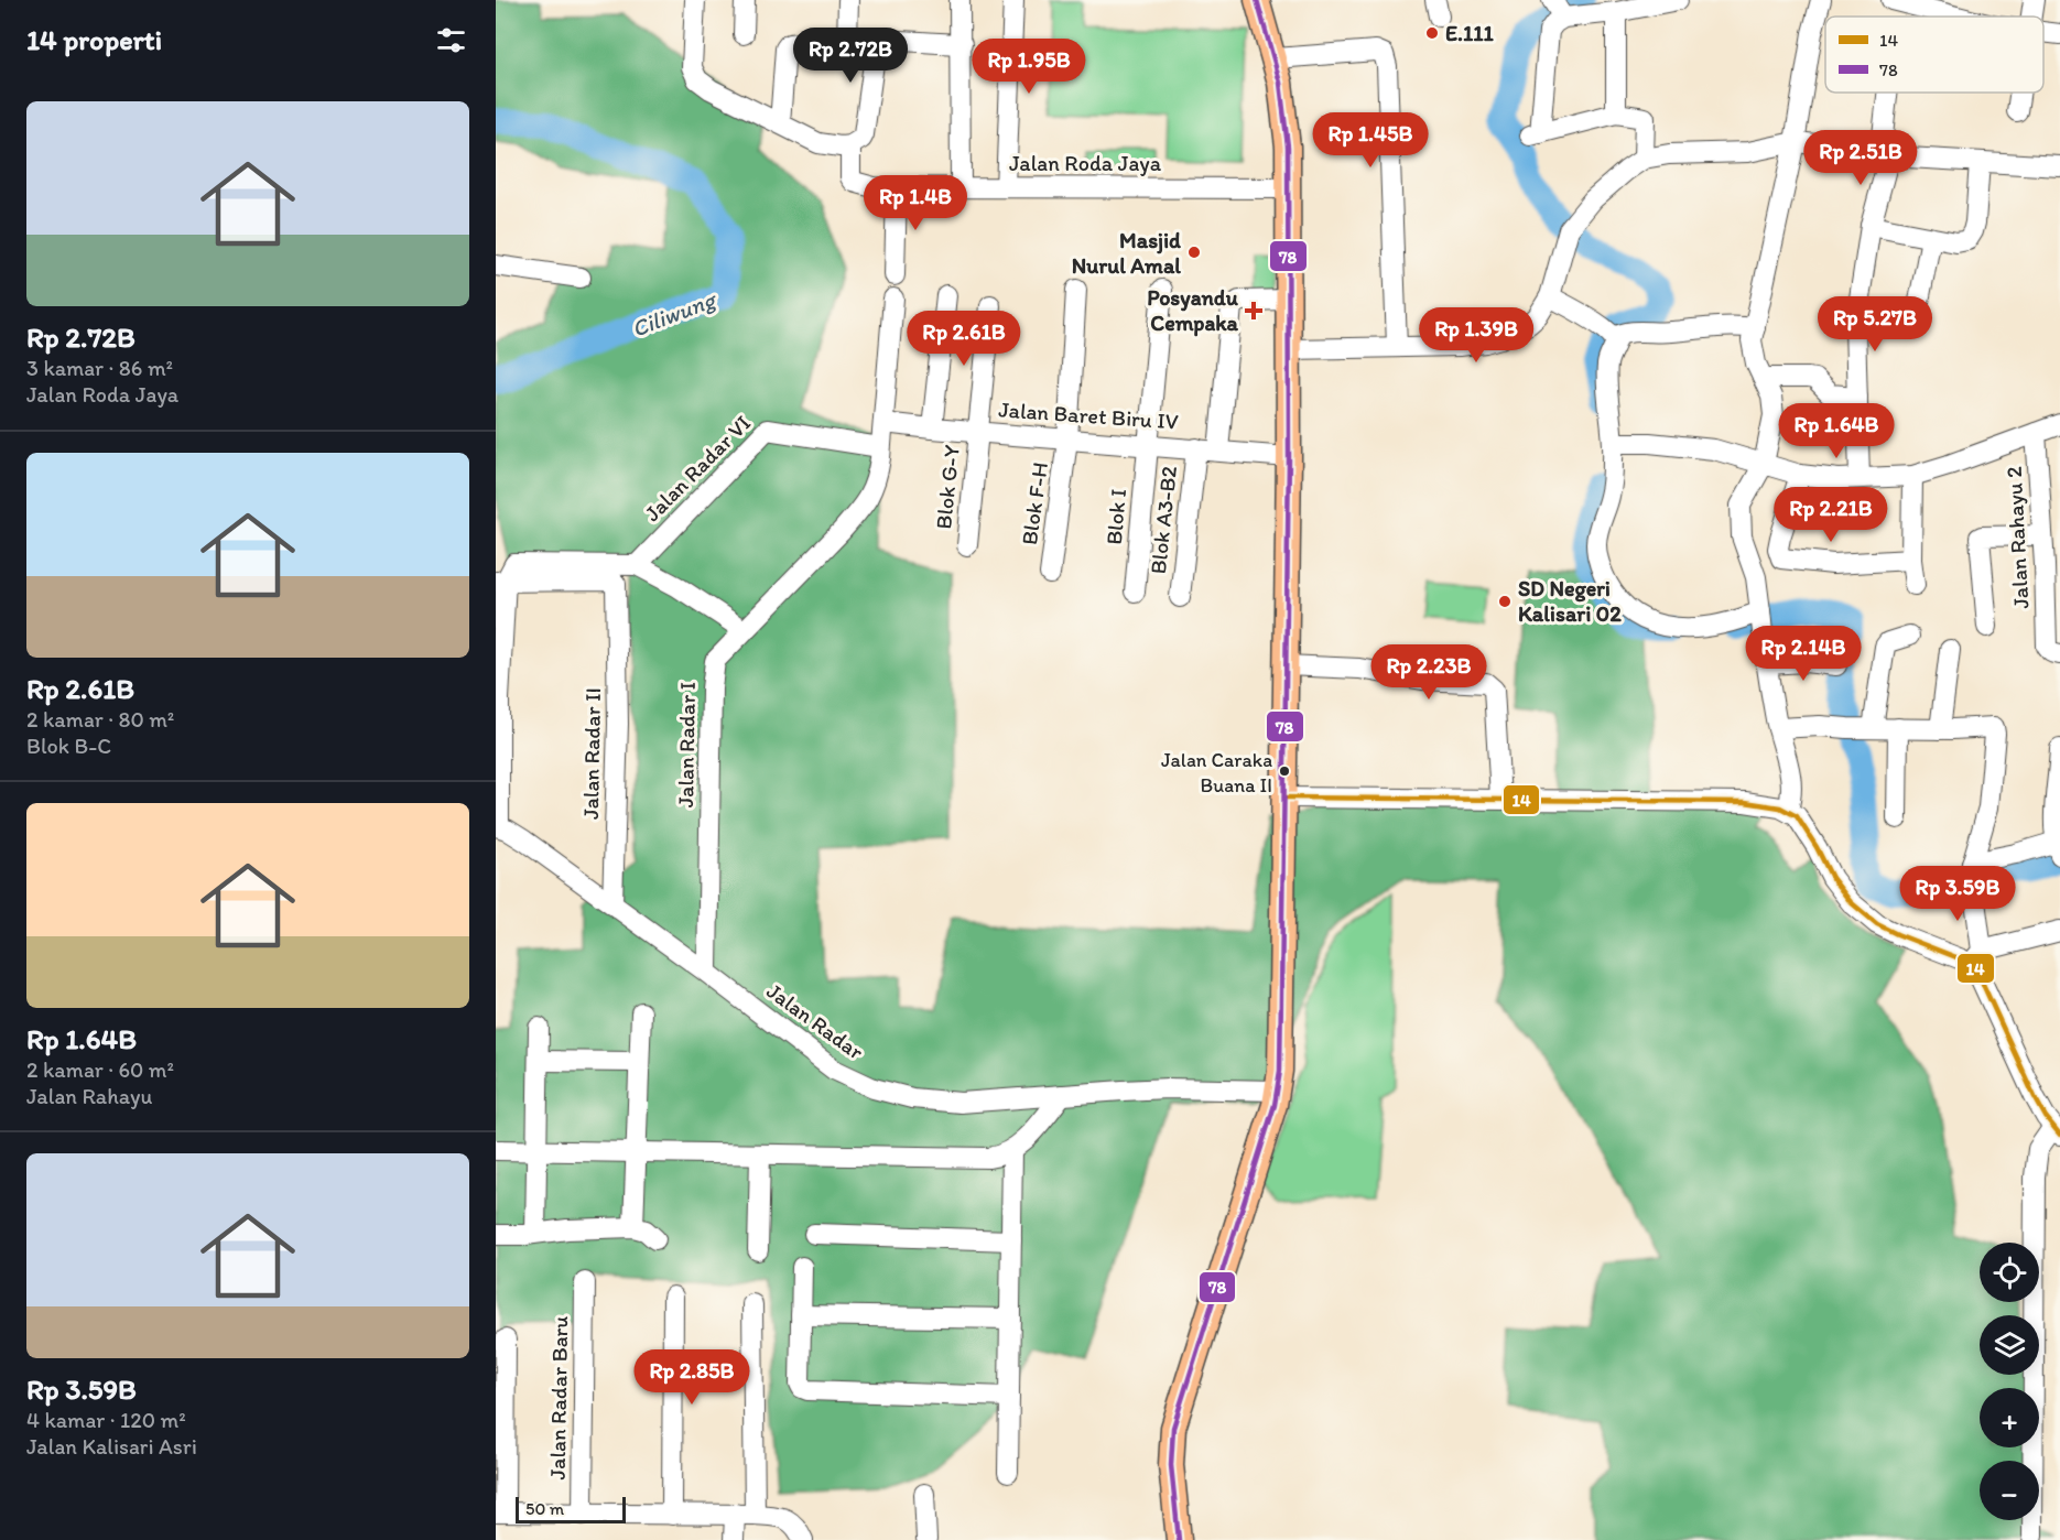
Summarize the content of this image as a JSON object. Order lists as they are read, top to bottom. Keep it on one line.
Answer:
{"streets":{"street":["Jalan Roda Jaya","Jalan Baret Biru IV","Jalan Radar VI","Blok G-Y","Blok F-H","Blok I","Blok A3-B2","Jalan Rahayu 2","Jalan Radar I","Jalan Radar II","Jalan Radar","Jalan Radar Baru"]},"crossings":[["Jalan Baret Biru IV","Blok G-Y"],["Jalan Baret Biru IV","Blok F-H"],["Jalan Baret Biru IV","Blok I"],["Jalan Baret Biru IV","Blok A3-B2"],["Jalan Baret Biru IV","Jalan Radar I"],["Jalan Radar VI","Jalan Radar I"],["Jalan Radar I","Jalan Radar"],["Jalan Radar II","Jalan Radar"]],"water":["Ciliwung"],"places":{"other":["E.111","Masjid Nurul Amal","SD Negeri Kalisari 02","Jalan Caraka Buana II"],"health":["Posyandu Cempaka"]},"lines":["transit line 78","transit line 14"],"legend":["14","78"],"scale_bar":"50 m","page":{"heading":"14 properti","price":["Rp 2.72B","Rp 1.95B","Rp 1.45B","Rp 2.51B","Rp 1.4B","Rp 5.27B","Rp 1.39B","Rp 2.61B","Rp 1.64B","Rp 2.21B","Rp 2.14B","Rp 2.23B","Rp 3.59B","Rp 2.85B"],"list":[{"name":"Rp 2.72B","note":"3 kamar · 86 m² · Jalan Roda Jaya"},{"name":"Rp 2.61B","note":"2 kamar · 80 m² · Blok B-C"},{"name":"Rp 1.64B","note":"2 kamar · 60 m² · Jalan Rahayu"},{"name":"Rp 3.59B","note":"4 kamar · 120 m² · Jalan Kalisari Asri"}],"map_buttons":["+","−"],"scale":"50 m"}}
